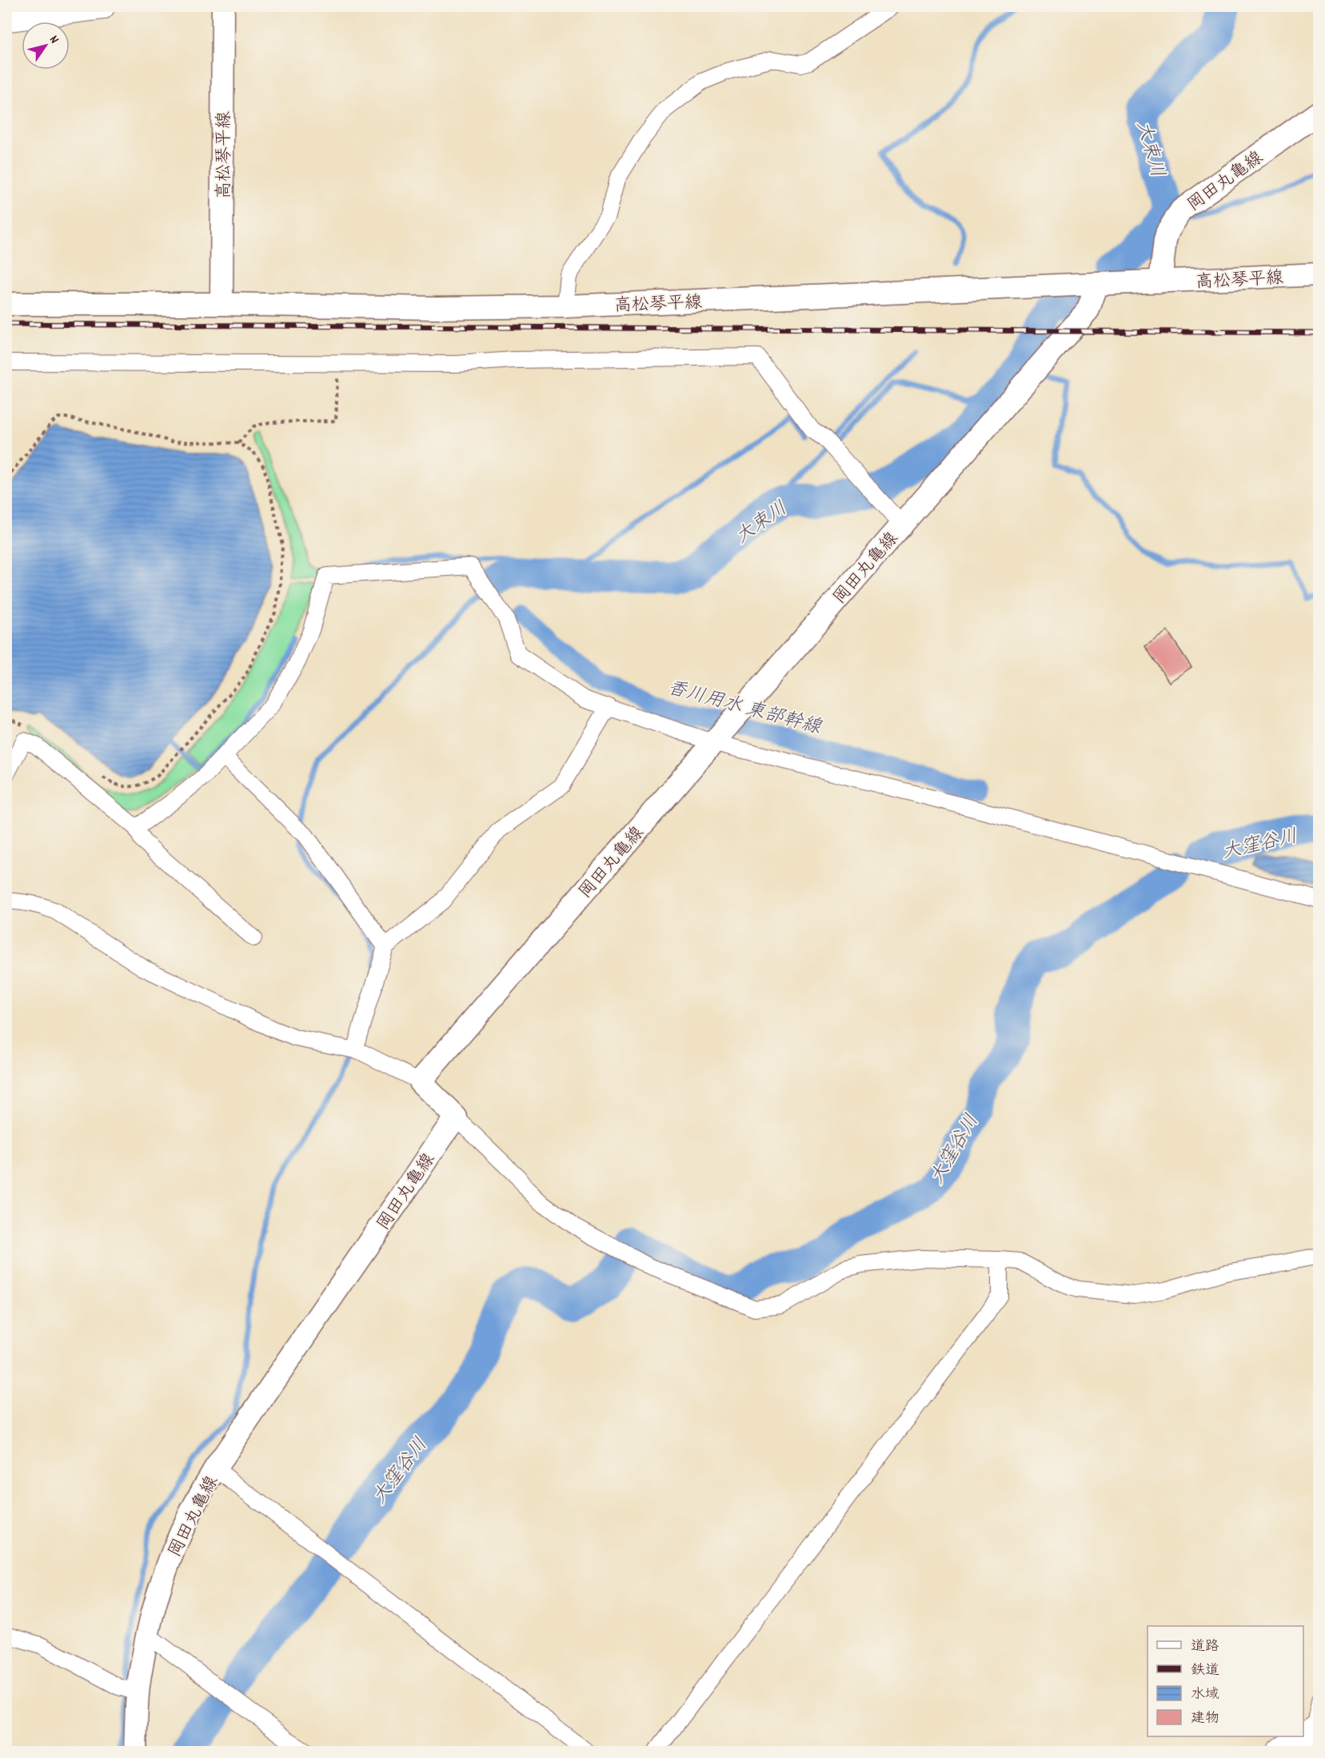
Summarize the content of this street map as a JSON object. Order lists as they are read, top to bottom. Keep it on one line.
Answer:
{"streets":{"main road":["高松琴平線","岡田丸亀線"]},"crossings":[["高松琴平線","岡田丸亀線"]],"water":["大束川","香川用水 東部幹線","大窪谷川"],"legend":["道路","鉄道","水域","建物"],"north":"top right"}
